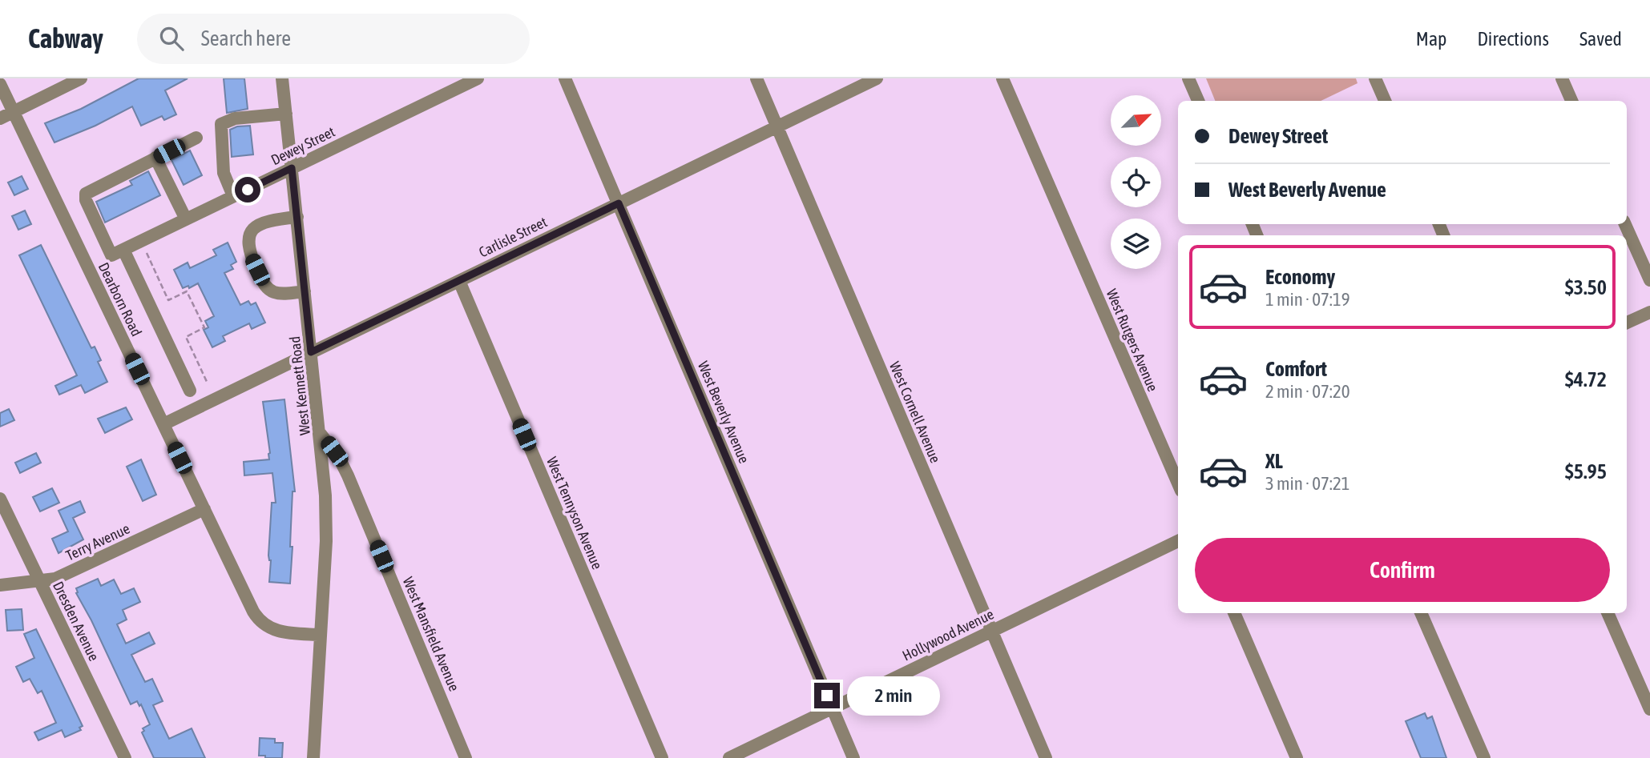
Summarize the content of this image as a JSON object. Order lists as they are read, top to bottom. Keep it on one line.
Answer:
{"streets":{"street":["Dewey Street","Carlisle Street","Dearborn Road","West Rutgers Avenue","West Kennett Road","West Beverly Avenue","West Cornell Avenue","West Tennyson Avenue","Terry Avenue","Dresden Avenue","West Mansfield Avenue","Hollywood Avenue"]},"crossings":[["Dewey Street","West Kennett Road"],["Carlisle Street","Dearborn Road"],["Carlisle Street","West Kennett Road"],["Carlisle Street","West Beverly Avenue"],["Carlisle Street","West Cornell Avenue"],["Carlisle Street","West Tennyson Avenue"],["Dearborn Road","West Kennett Road"],["Dearborn Road","Terry Avenue"],["West Kennett Road","West Mansfield Avenue"],["West Beverly Avenue","Hollywood Avenue"],["West Cornell Avenue","Hollywood Avenue"],["Terry Avenue","Dresden Avenue"]],"north":"top right","page":{"header":"Cabway","search":"Search here","nav":["Map","Directions","Saved"],"banner":["Dewey Street","West Beverly Avenue"],"list":[{"name":"Economy","note":"1 min · 07:19","value":"$3.50"},{"name":"Comfort","note":"2 min · 07:20","value":"$4.72"},{"name":"XL","note":"3 min · 07:21","value":"$5.95"}],"buttons":"Confirm","bubble":"2 min"}}
